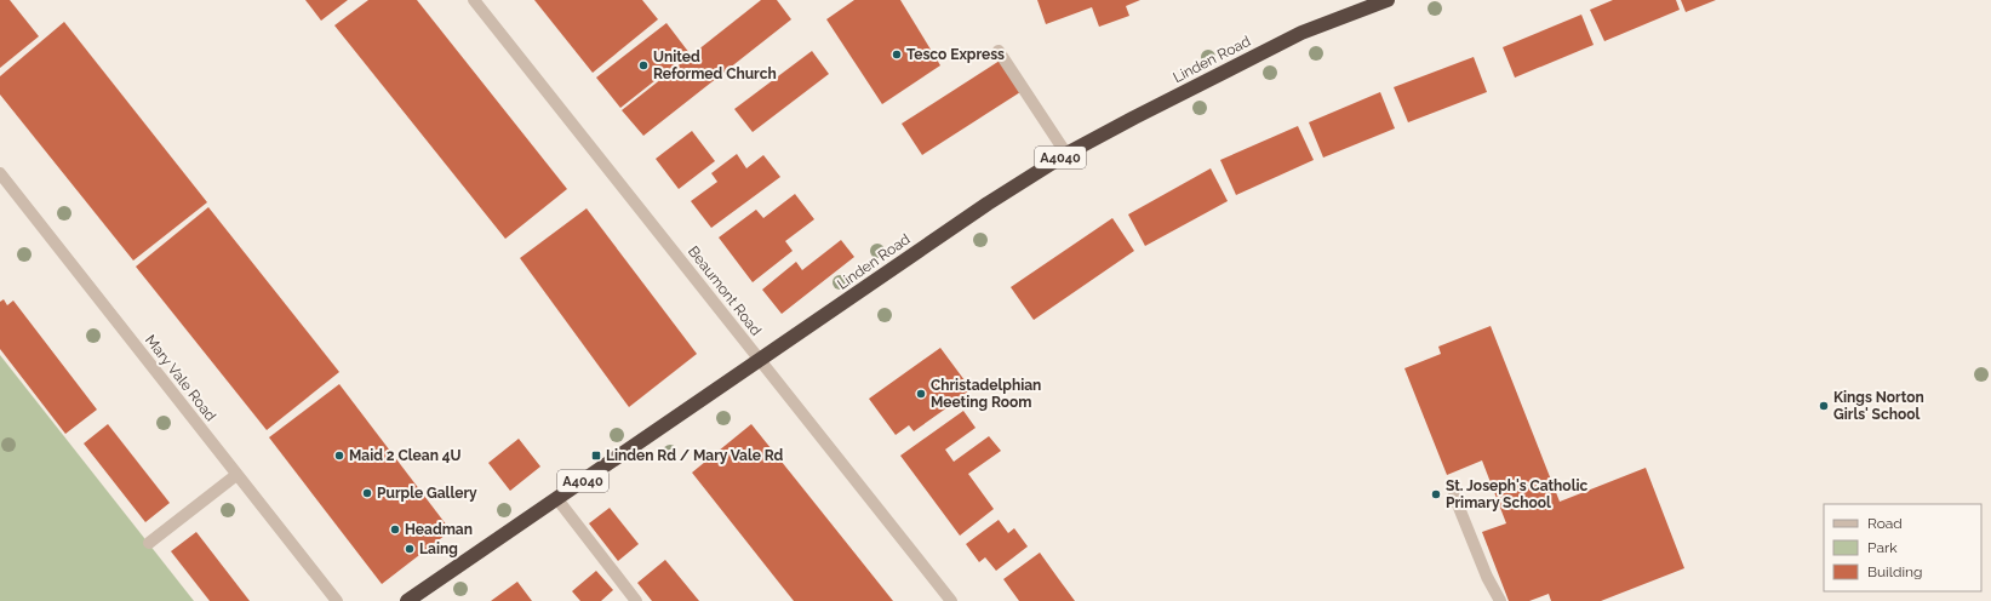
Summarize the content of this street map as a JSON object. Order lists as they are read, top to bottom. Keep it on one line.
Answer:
{"streets":{"highway":["Linden Road","A4040"],"street":["Beaumont Road","Mary Vale Road"]},"crossings":[["Linden Road","Beaumont Road"]],"places":{"other":["Tesco Express","United Reformed Church","Christadelphian Meeting Room","Kings Norton Girls' School","Maid 2 Clean 4U","Purple Gallery","St. Joseph's Catholic Primary School","Headman","Laing"],"transit":["Linden Rd / Mary Vale Rd"]},"legend":["Road","Park","Building"]}
